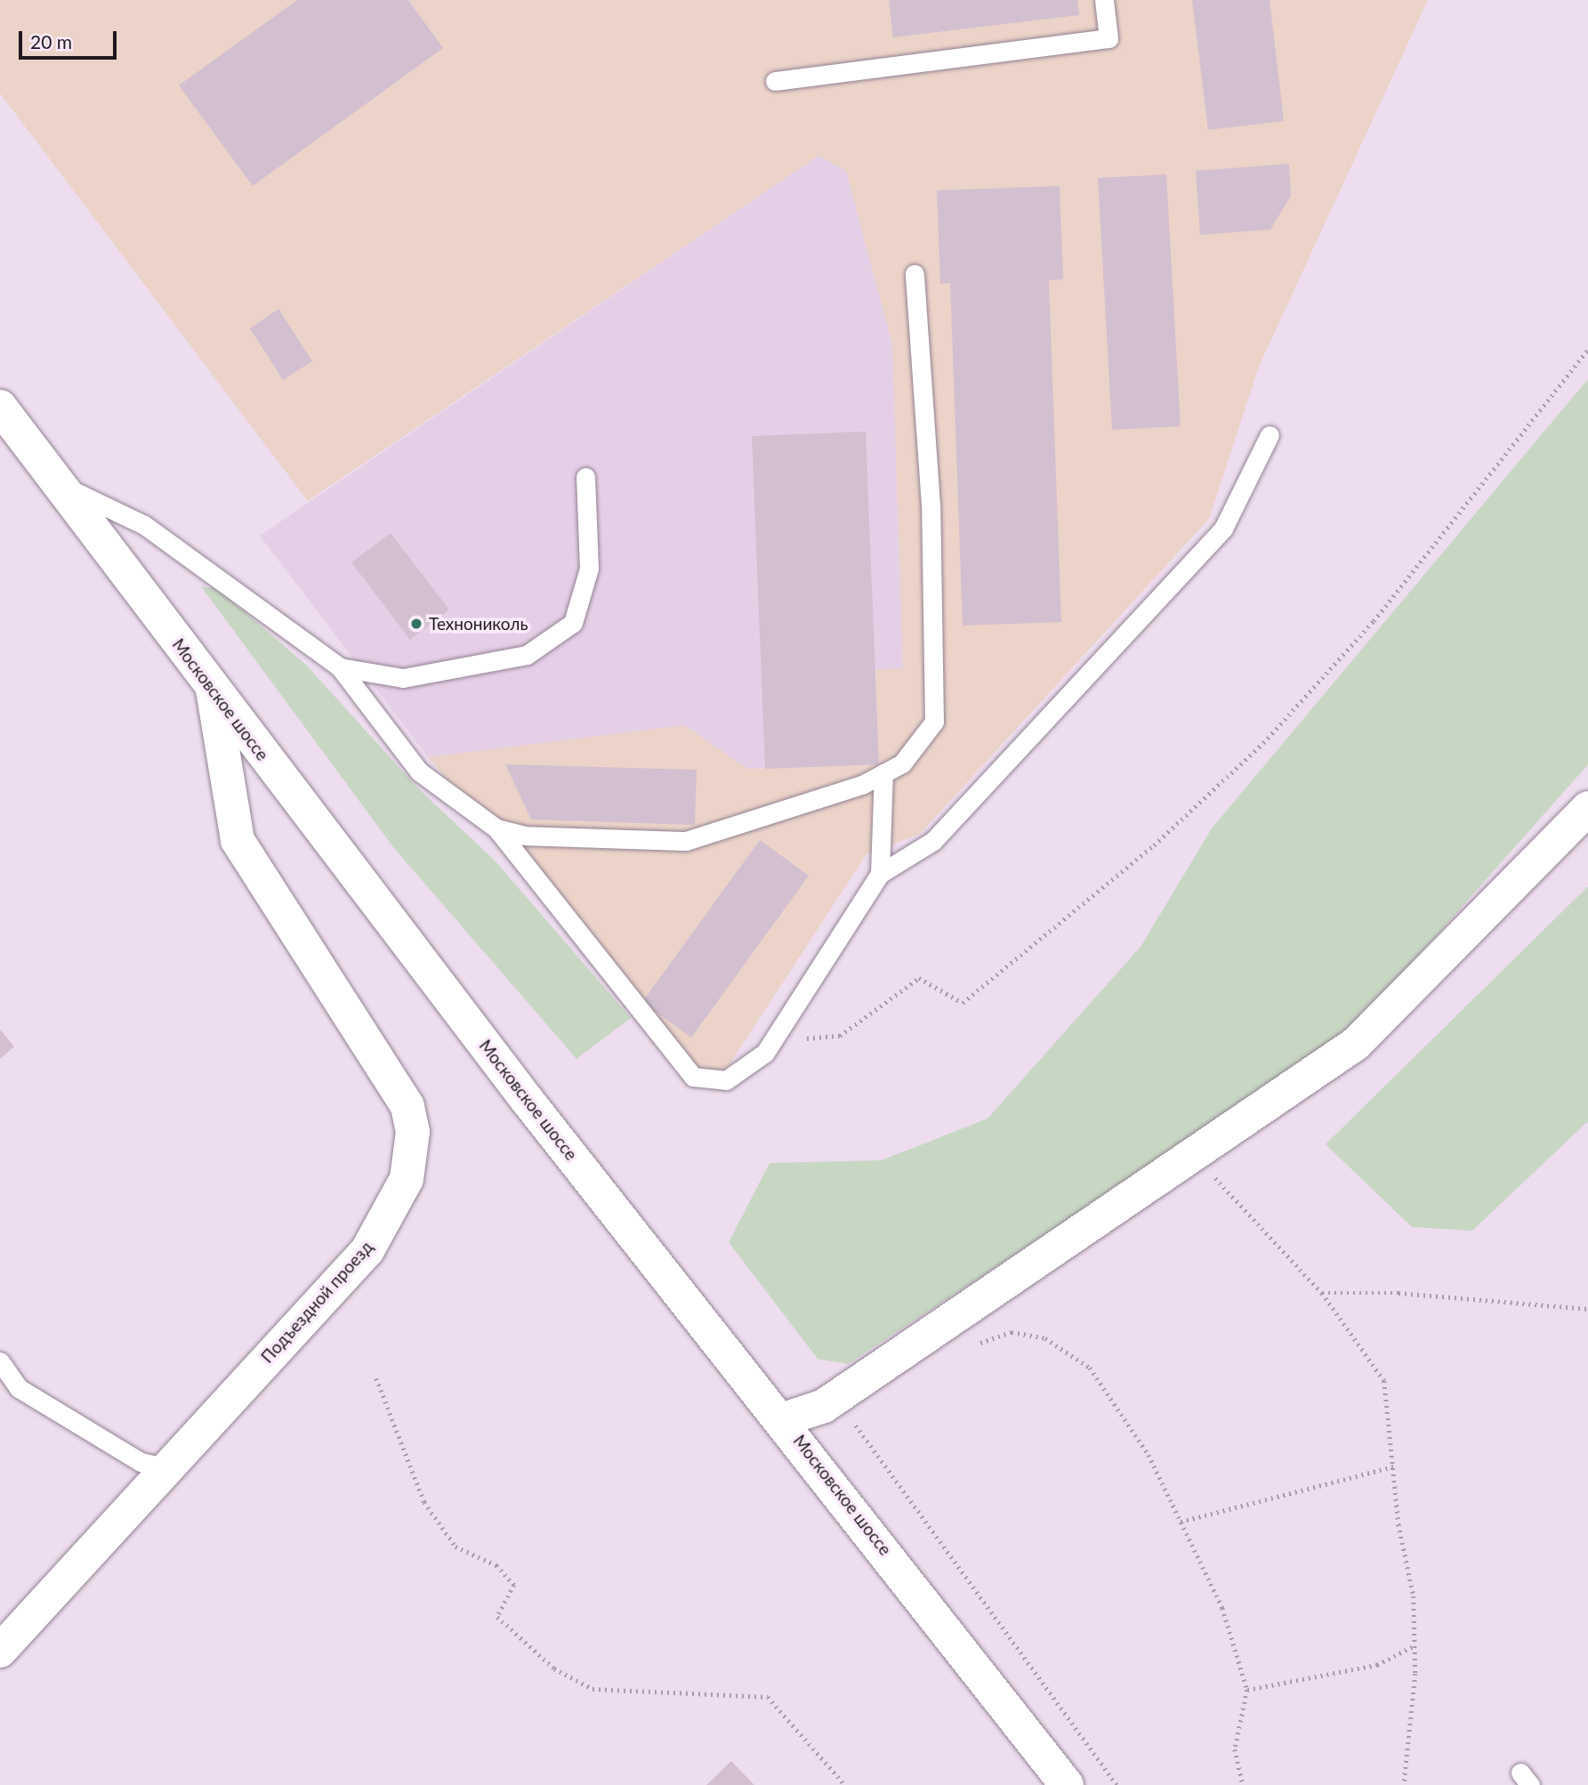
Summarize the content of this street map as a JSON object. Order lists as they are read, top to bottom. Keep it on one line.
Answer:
{"streets":{"street":["Московское шоссе","Подъездной проезд"]},"crossings":[["Московское шоссе","Подъездной проезд"]],"places":["Технониколь"],"scale_bar":"20 m"}
